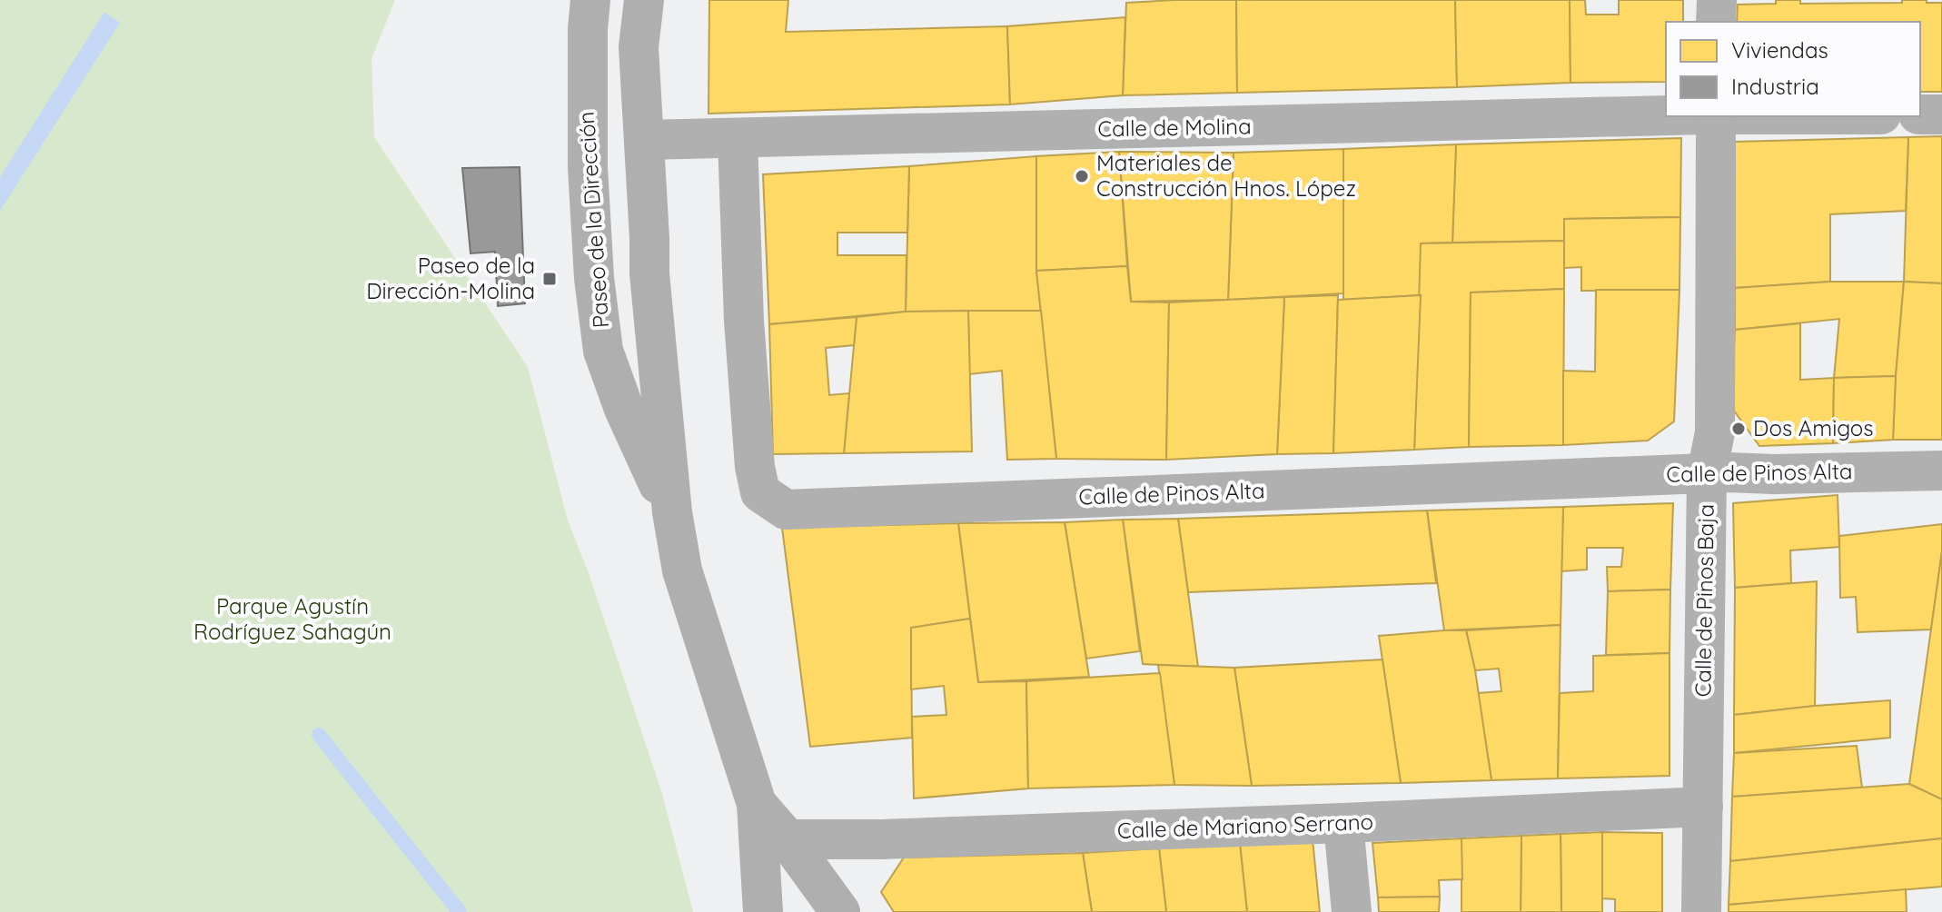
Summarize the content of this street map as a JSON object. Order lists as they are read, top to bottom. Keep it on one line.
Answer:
{"streets":{"street":["Calle de Molina","Paseo de la Dirección","Calle de Pinos Alta","Calle de Pinos Baja","Calle de Mariano Serrano"]},"crossings":[["Calle de Molina","Paseo de la Dirección"],["Calle de Molina","Calle de Pinos Alta"],["Paseo de la Dirección","Calle de Mariano Serrano"],["Calle de Pinos Alta","Calle de Pinos Baja"],["Calle de Pinos Baja","Calle de Mariano Serrano"]],"parks":["Parque Agustín Rodríguez Sahagún"],"places":{"other":["Materiales de Construcción Hnos. López","Dos Amigos"],"transit":["Paseo de la Dirección-Molina"]},"legend":["Viviendas","Industria"]}
